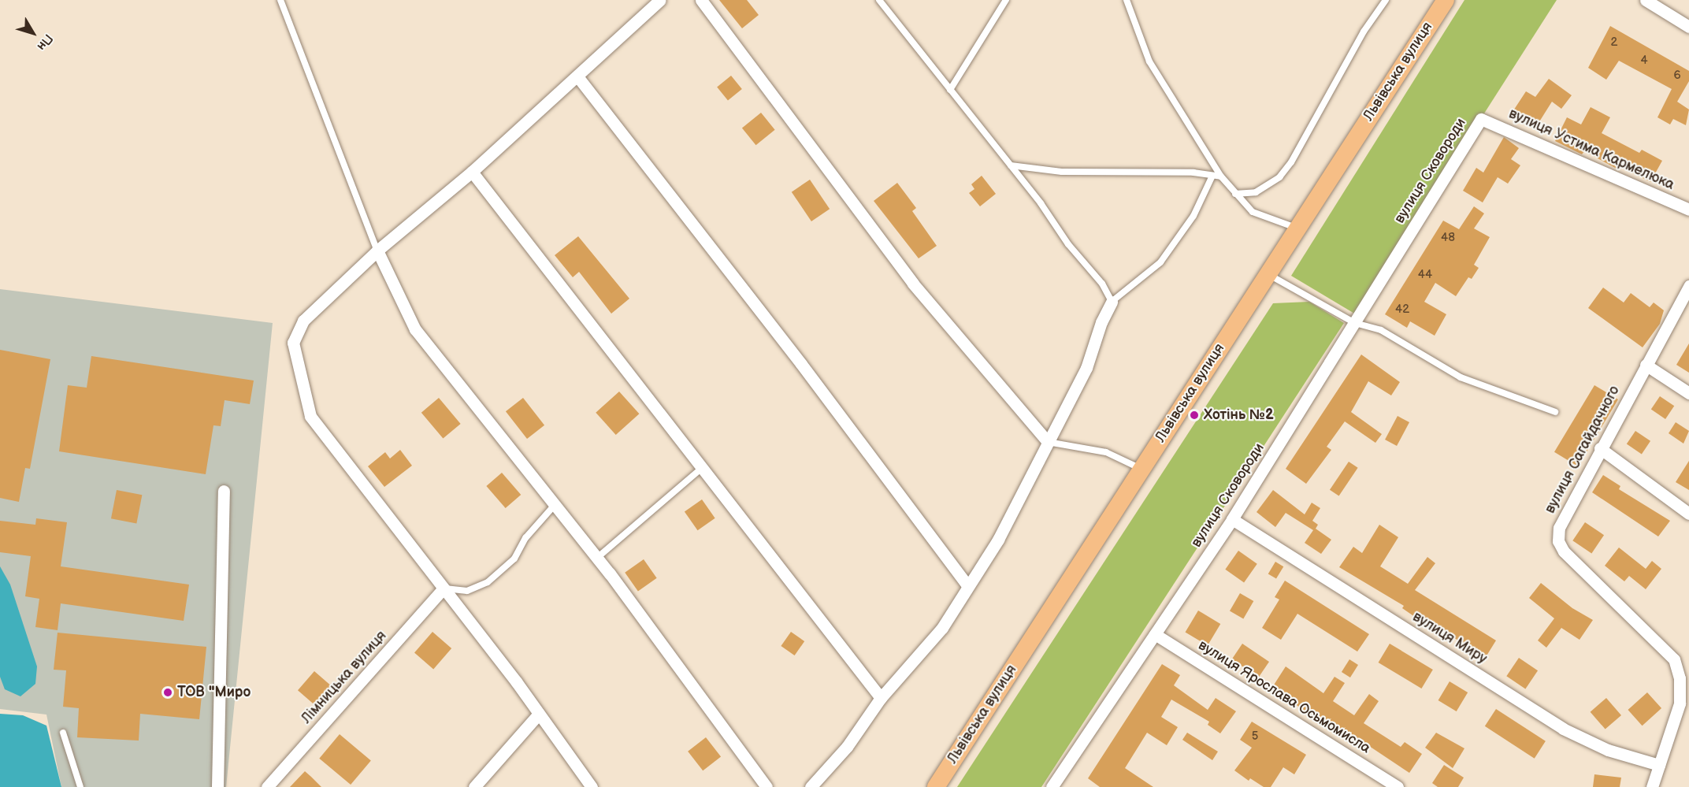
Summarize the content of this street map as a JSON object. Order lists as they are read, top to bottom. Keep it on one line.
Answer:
{"streets":{"main road":["Львівська вулиця"],"street":["вулиця Устима Кармелюка","вулиця Сковороди","вулиця Сагайдачного","вулиця Миру","Лімницька вулиця","вулиця Ярослава Осьмомисла"]},"crossings":[["вулиця Устима Кармелюка","вулиця Сковороди"],["вулиця Сковороди","вулиця Миру"],["вулиця Сковороди","вулиця Ярослава Осьмомисла"],["вулиця Сагайдачного","вулиця Миру"]],"places":["Хотінь №2","ТОВ \"Миро"],"house_numbers":["2","4","6","48","44","42","5"],"north":"bottom right"}
